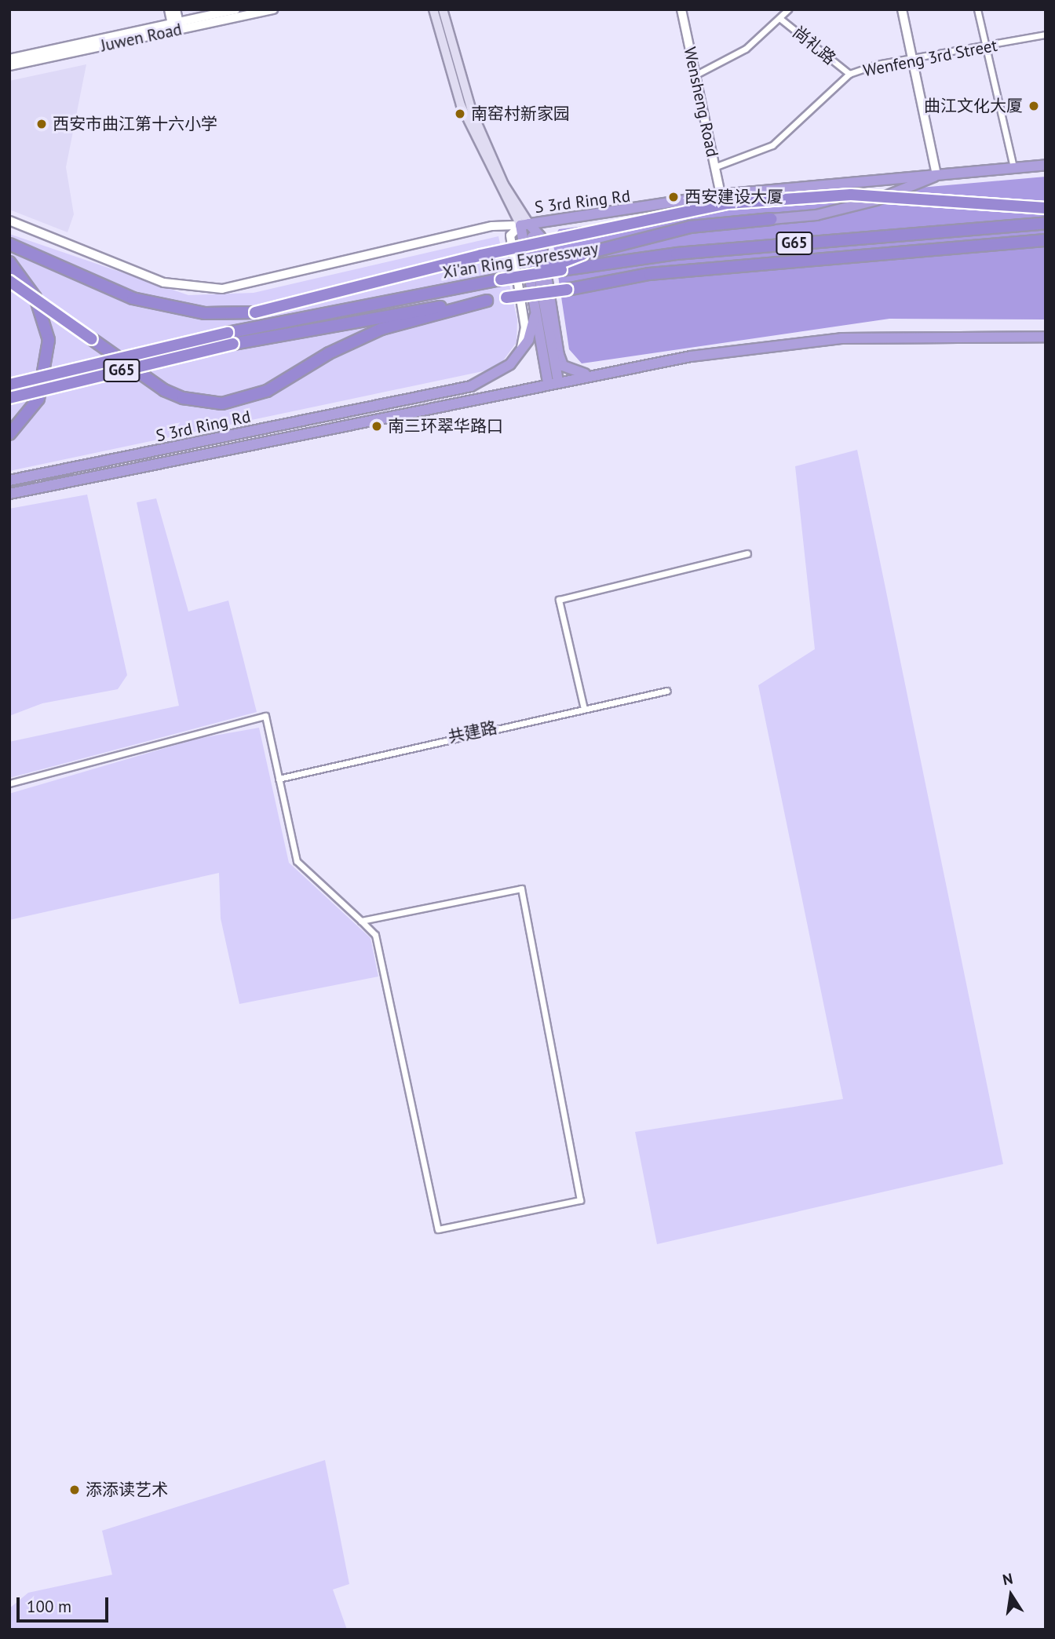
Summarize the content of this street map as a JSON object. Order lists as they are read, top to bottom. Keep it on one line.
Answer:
{"streets":{"highway":["S 3rd Ring Rd","G65","Xi'an Ring Expressway"],"street":["Juwen Road","尚礼路","Wenfeng 3rd Street","Wensheng Road","共建路"]},"crossings":[["尚礼路","Wenfeng 3rd Street"],["Wenfeng 3rd Street","Wensheng Road"],["Wensheng Road","S 3rd Ring Rd"]],"places":["曲江文化大厦","南窑村新家园","西安市曲江第十六小学","西安建设大厦","南三环翠华路口","添添读艺术"],"scale_bar":"100 m","north":"top"}
